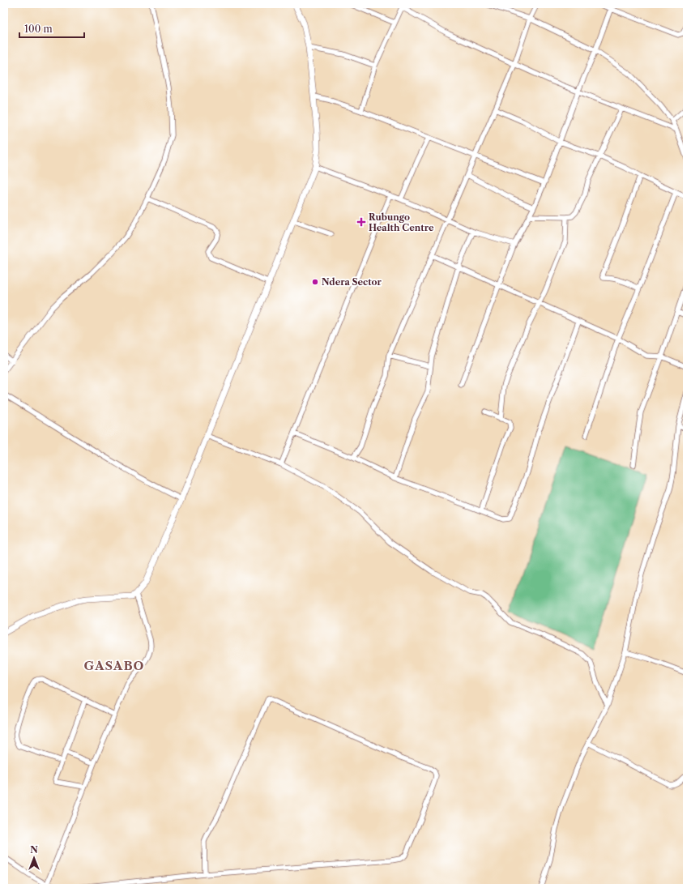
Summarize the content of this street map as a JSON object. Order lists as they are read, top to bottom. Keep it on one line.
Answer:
{"districts":["GASABO"],"places":{"health":["Rubungo Health Centre"],"other":["Ndera Sector"]},"scale_bar":"100 m","north":"top"}
